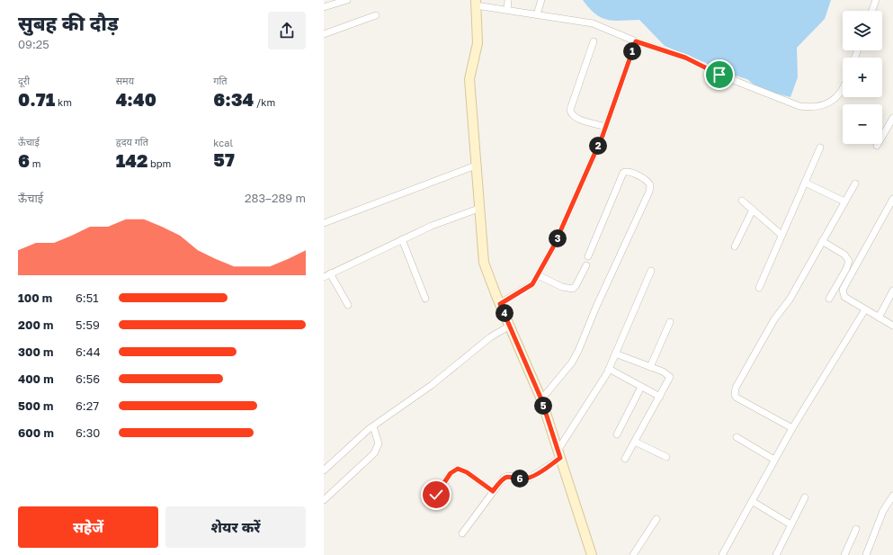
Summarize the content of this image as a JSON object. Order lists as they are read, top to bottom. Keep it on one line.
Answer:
{"page":{"heading":["सुबह की दौड़","09:25"],"map_buttons":["+","−"],"pins":["1","2","3","4","5","6"],"stats":[["दूरी","0.71 km"],["समय","4:40"],["गति","6:34 /km"],["ऊँचाई","6 m"],["हृदय गति","142 bpm"],["kcal","57"]],"chart":["ऊँचाई","283–289 m"],"list":[{"name":"100 m","note":"6:51"},{"name":"200 m","note":"5:59"},{"name":"300 m","note":"6:44"},{"name":"400 m","note":"6:56"},{"name":"500 m","note":"6:27"},{"name":"600 m","note":"6:30"}],"buttons":["सहेजें","शेयर करें"]}}
